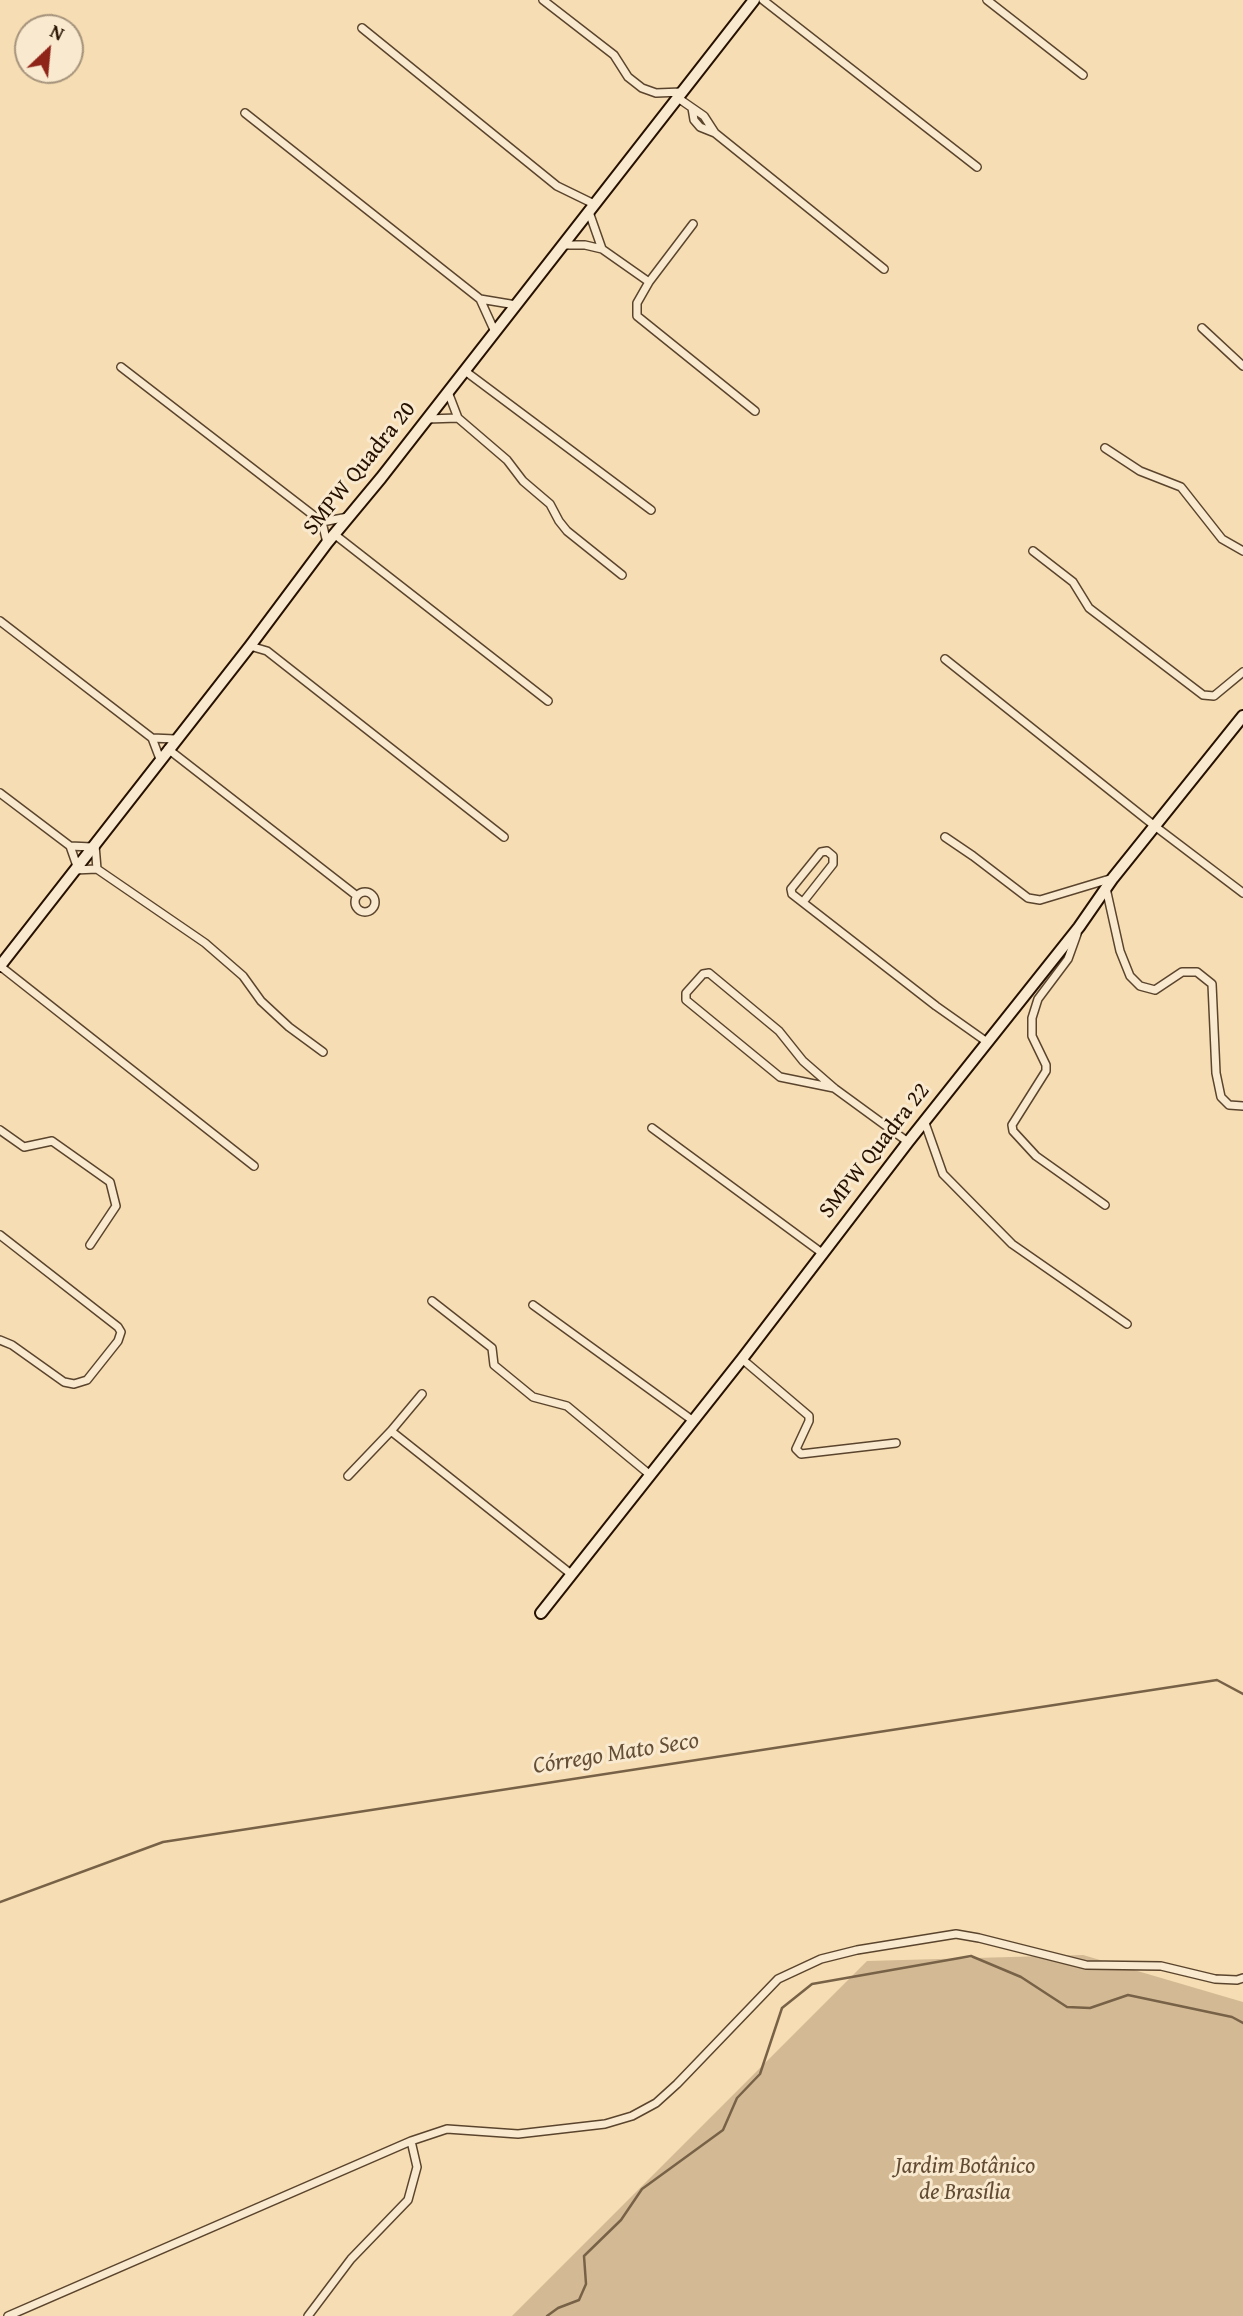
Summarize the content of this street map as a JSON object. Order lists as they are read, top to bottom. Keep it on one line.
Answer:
{"streets":{"street":["SMPW Quadra 20","SMPW Quadra 22"]},"water":["Córrego Mato Seco"],"parks":["Jardim Botânico de Brasília"],"north":"top right"}
